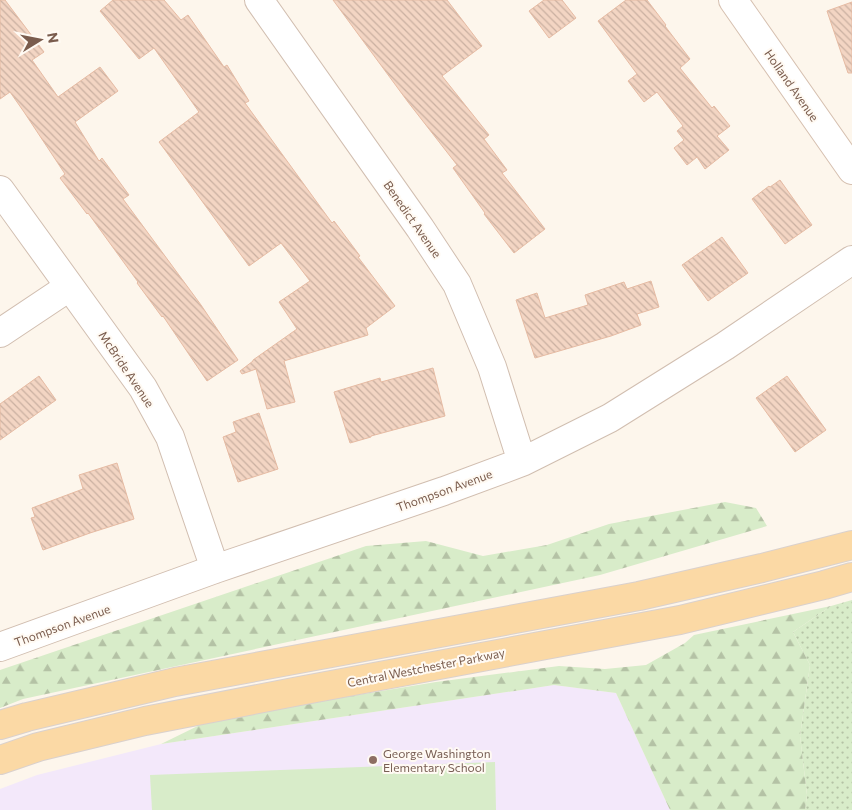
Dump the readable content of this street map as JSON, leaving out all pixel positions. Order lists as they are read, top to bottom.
{
  "streets": {
    "main road": ["Central Westchester Parkway"],
    "street": [
      "Holland Avenue",
      "Benedict Avenue",
      "McBride Avenue",
      "Thompson Avenue"
    ]
  },
  "crossings": [
    ["Benedict Avenue", "Thompson Avenue"],
    ["McBride Avenue", "Thompson Avenue"]
  ],
  "places": ["George Washington Elementary School"],
  "north": "right"
}
